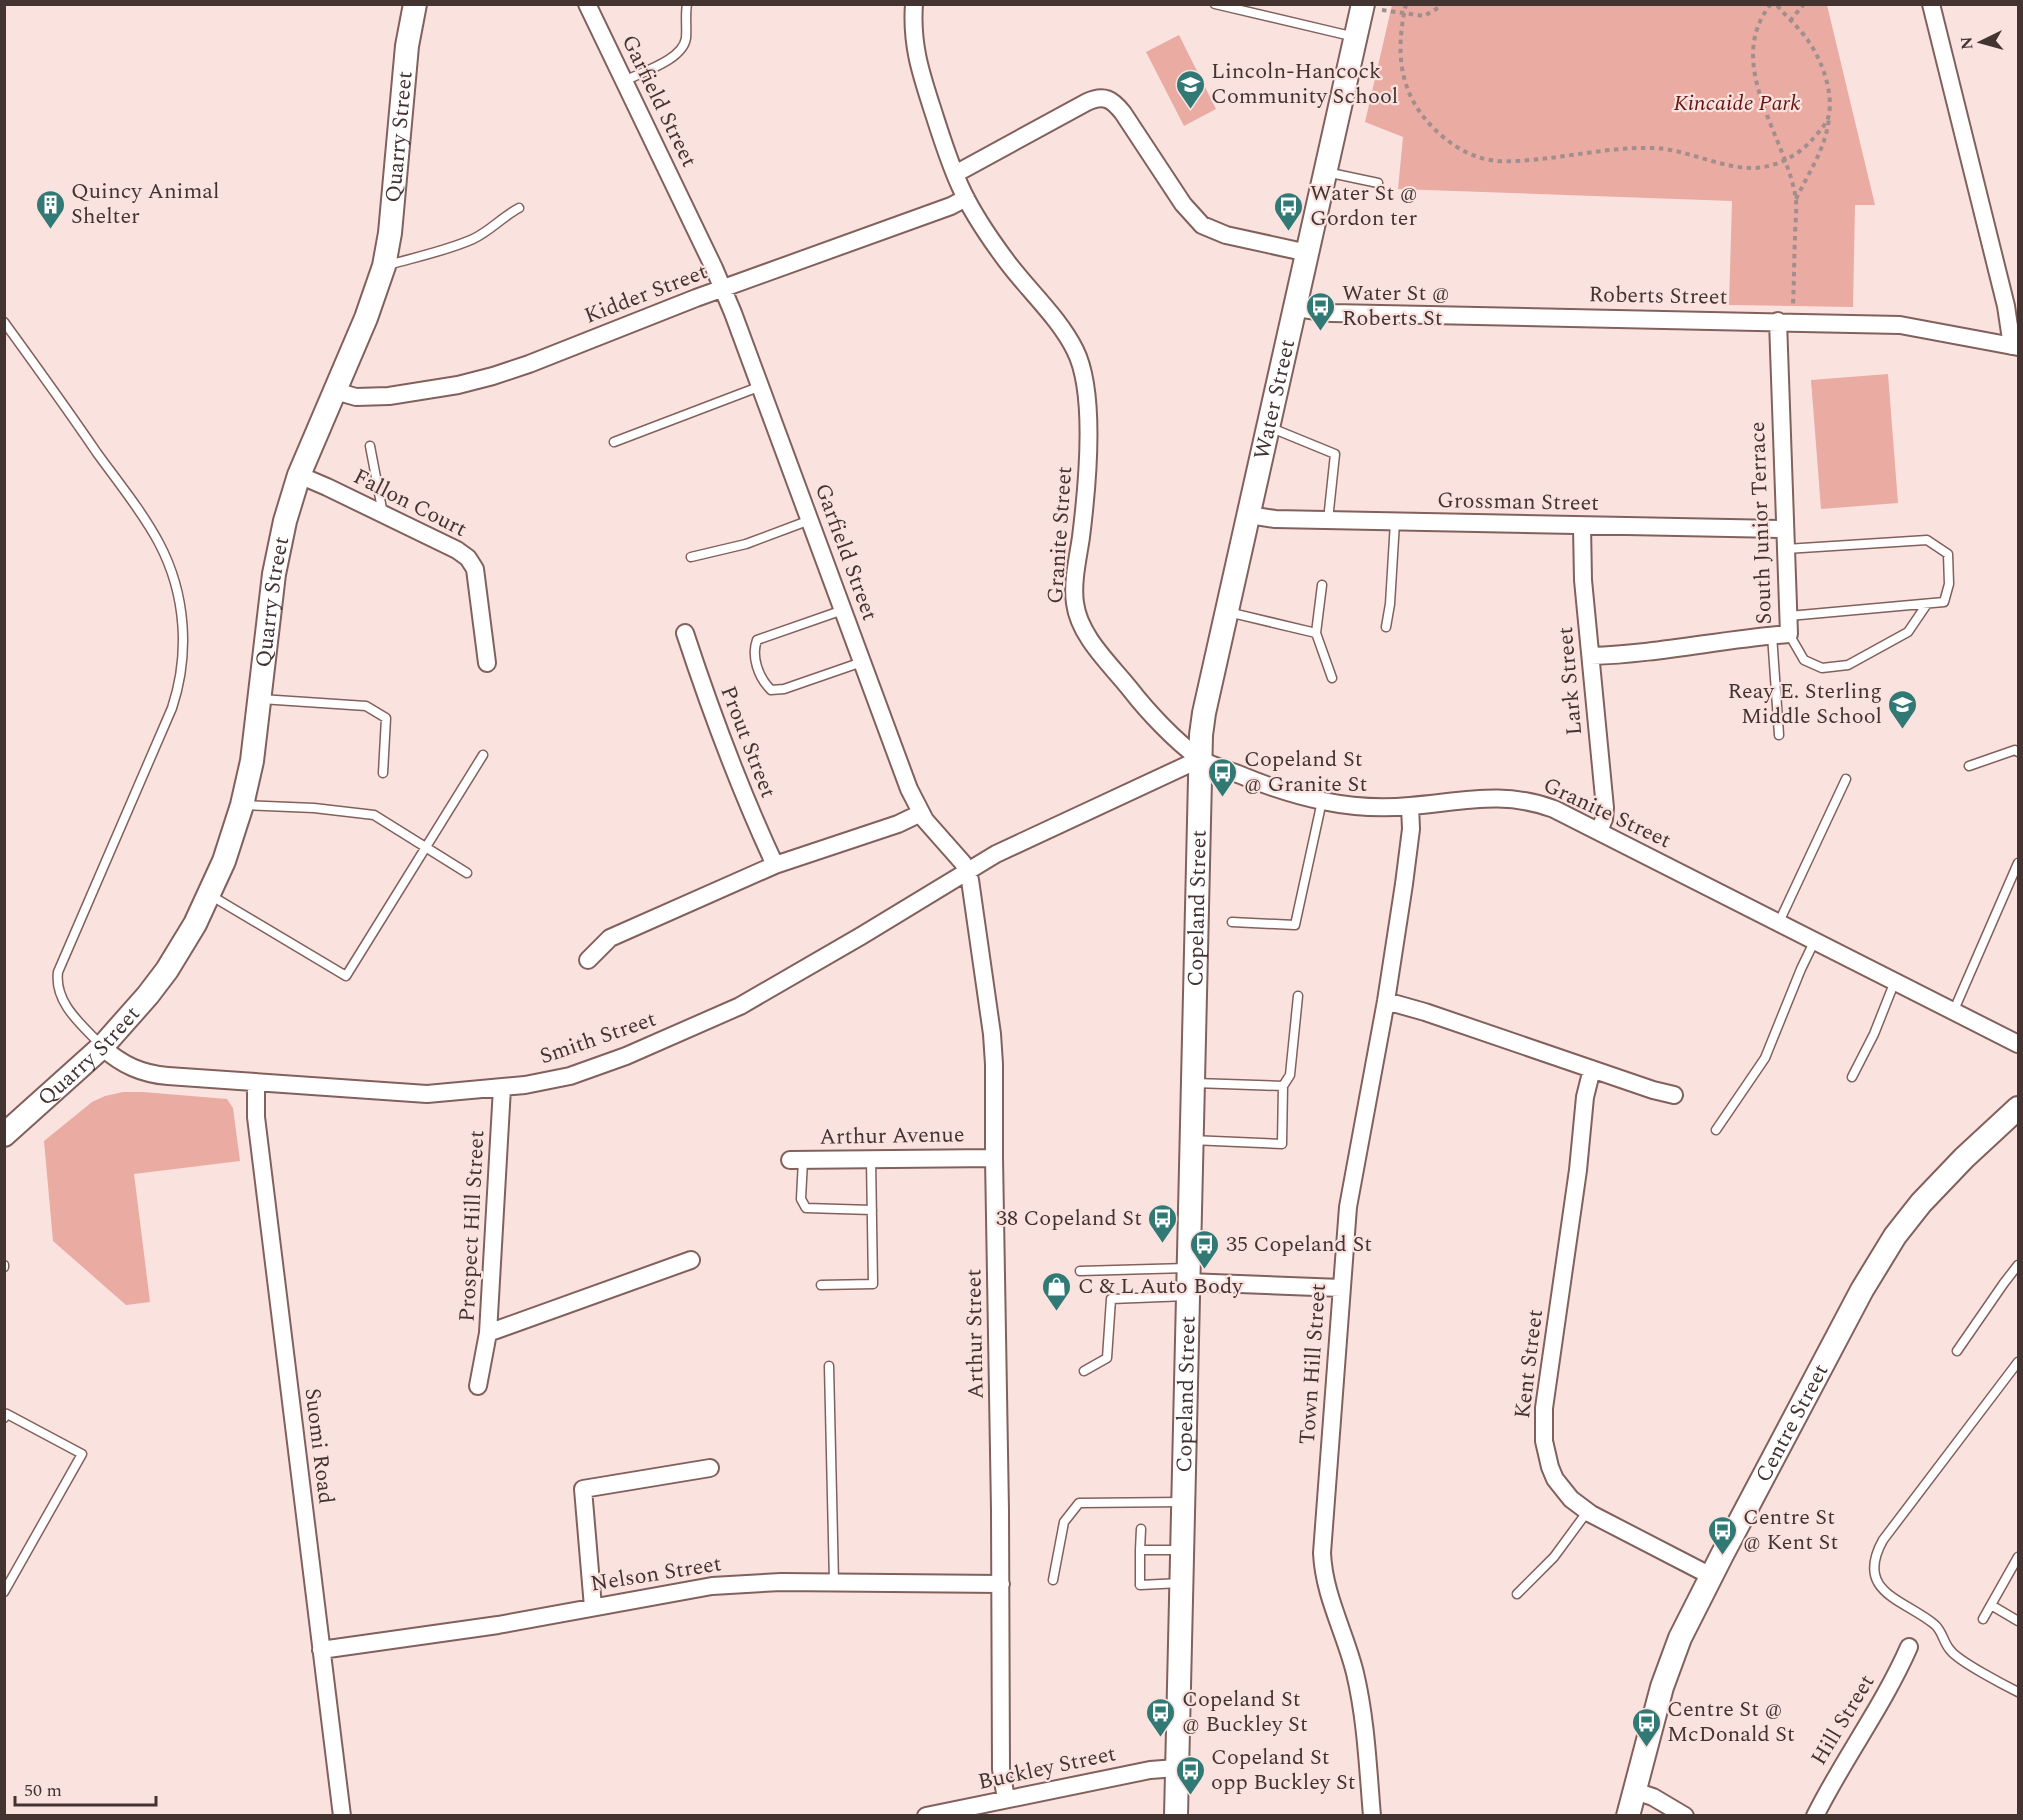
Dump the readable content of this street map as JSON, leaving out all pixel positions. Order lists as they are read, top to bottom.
{
  "streets": {
    "main road": [
      "Quarry Street",
      "Water Street",
      "Copeland Street",
      "Centre Street"
    ],
    "street": [
      "Garfield Street",
      "Kidder Street",
      "Roberts Street",
      "Grossman Street",
      "Fallon Court",
      "South Junior Terrace",
      "Granite Street",
      "Lark Street",
      "Prout Street",
      "Smith Street",
      "Arthur Avenue",
      "Prospect Hill Street",
      "Arthur Street",
      "Town Hill Street",
      "Kent Street",
      "Suomi Road",
      "Nelson Street",
      "Hill Street",
      "Buckley Street"
    ]
  },
  "crossings": [
    ["Garfield Street", "Kidder Street"],
    ["Garfield Street", "Smith Street"],
    ["Garfield Street", "Arthur Street"],
    ["Quarry Street", "Kidder Street"],
    ["Quarry Street", "Fallon Court"],
    ["Quarry Street", "Smith Street"],
    ["Kidder Street", "Granite Street"],
    ["Roberts Street", "Water Street"],
    ["Roberts Street", "South Junior Terrace"],
    ["Water Street", "Grossman Street"],
    ["Water Street", "Granite Street"],
    ["Water Street", "Copeland Street"],
    ["Grossman Street", "South Junior Terrace"],
    ["Grossman Street", "Lark Street"],
    ["South Junior Terrace", "Lark Street"],
    ["Granite Street", "Lark Street"],
    ["Granite Street", "Copeland Street"],
    ["Granite Street", "Town Hill Street"],
    ["Copeland Street", "Buckley Street"],
    ["Smith Street", "Prospect Hill Street"],
    ["Smith Street", "Arthur Street"],
    ["Smith Street", "Suomi Road"],
    ["Arthur Avenue", "Arthur Street"],
    ["Arthur Street", "Nelson Street"],
    ["Arthur Street", "Buckley Street"],
    ["Kent Street", "Centre Street"],
    ["Suomi Road", "Nelson Street"]
  ],
  "parks": ["Kincaide Park"],
  "places": {
    "school or university": ["Lincoln-Hancock Community School", "Reay E. Sterling Middle School"],
    "building": ["Quincy Animal Shelter"],
    "bus stop": [
      "Water St @ Gordon ter",
      "Water St @ Roberts St",
      "Copeland St @ Granite St",
      "38 Copeland St",
      "35 Copeland St",
      "Centre St @ Kent St",
      "Copeland St @ Buckley St",
      "Centre St @ McDonald St",
      "Copeland St opp Buckley St"
    ],
    "shop": ["C & L Auto Body"]
  },
  "scale_bar": "50 m",
  "north": "left"
}
